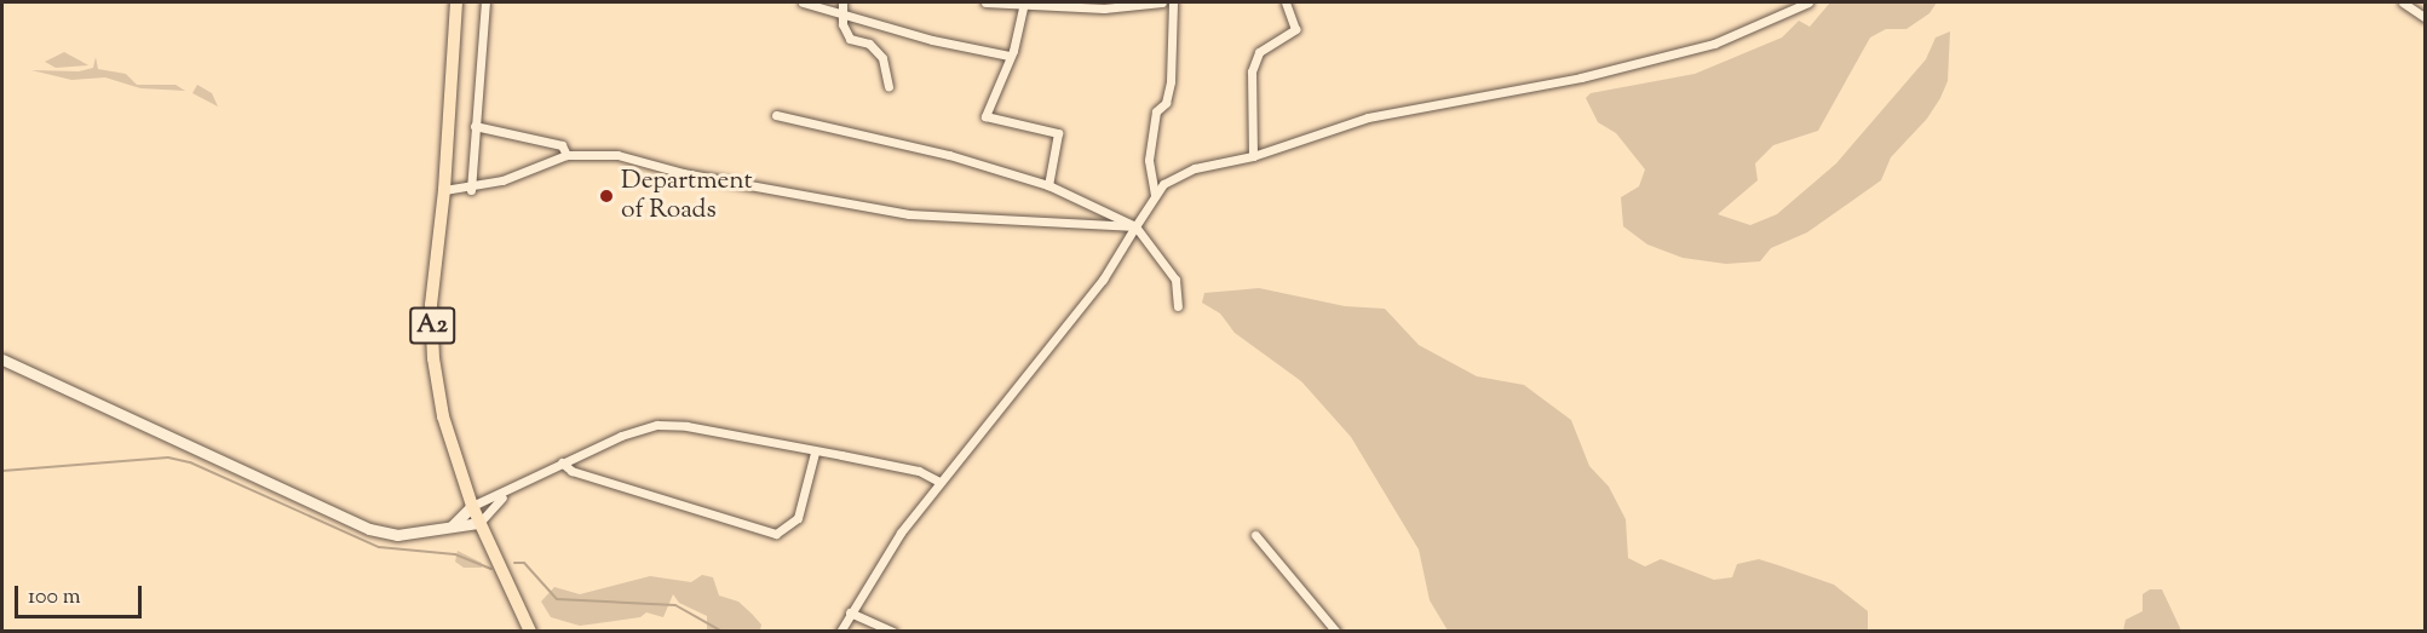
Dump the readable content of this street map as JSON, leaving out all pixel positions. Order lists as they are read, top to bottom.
{
  "streets": {
    "main road": ["A2"]
  },
  "places": ["Department of Roads"],
  "scale_bar": "100 m"
}
